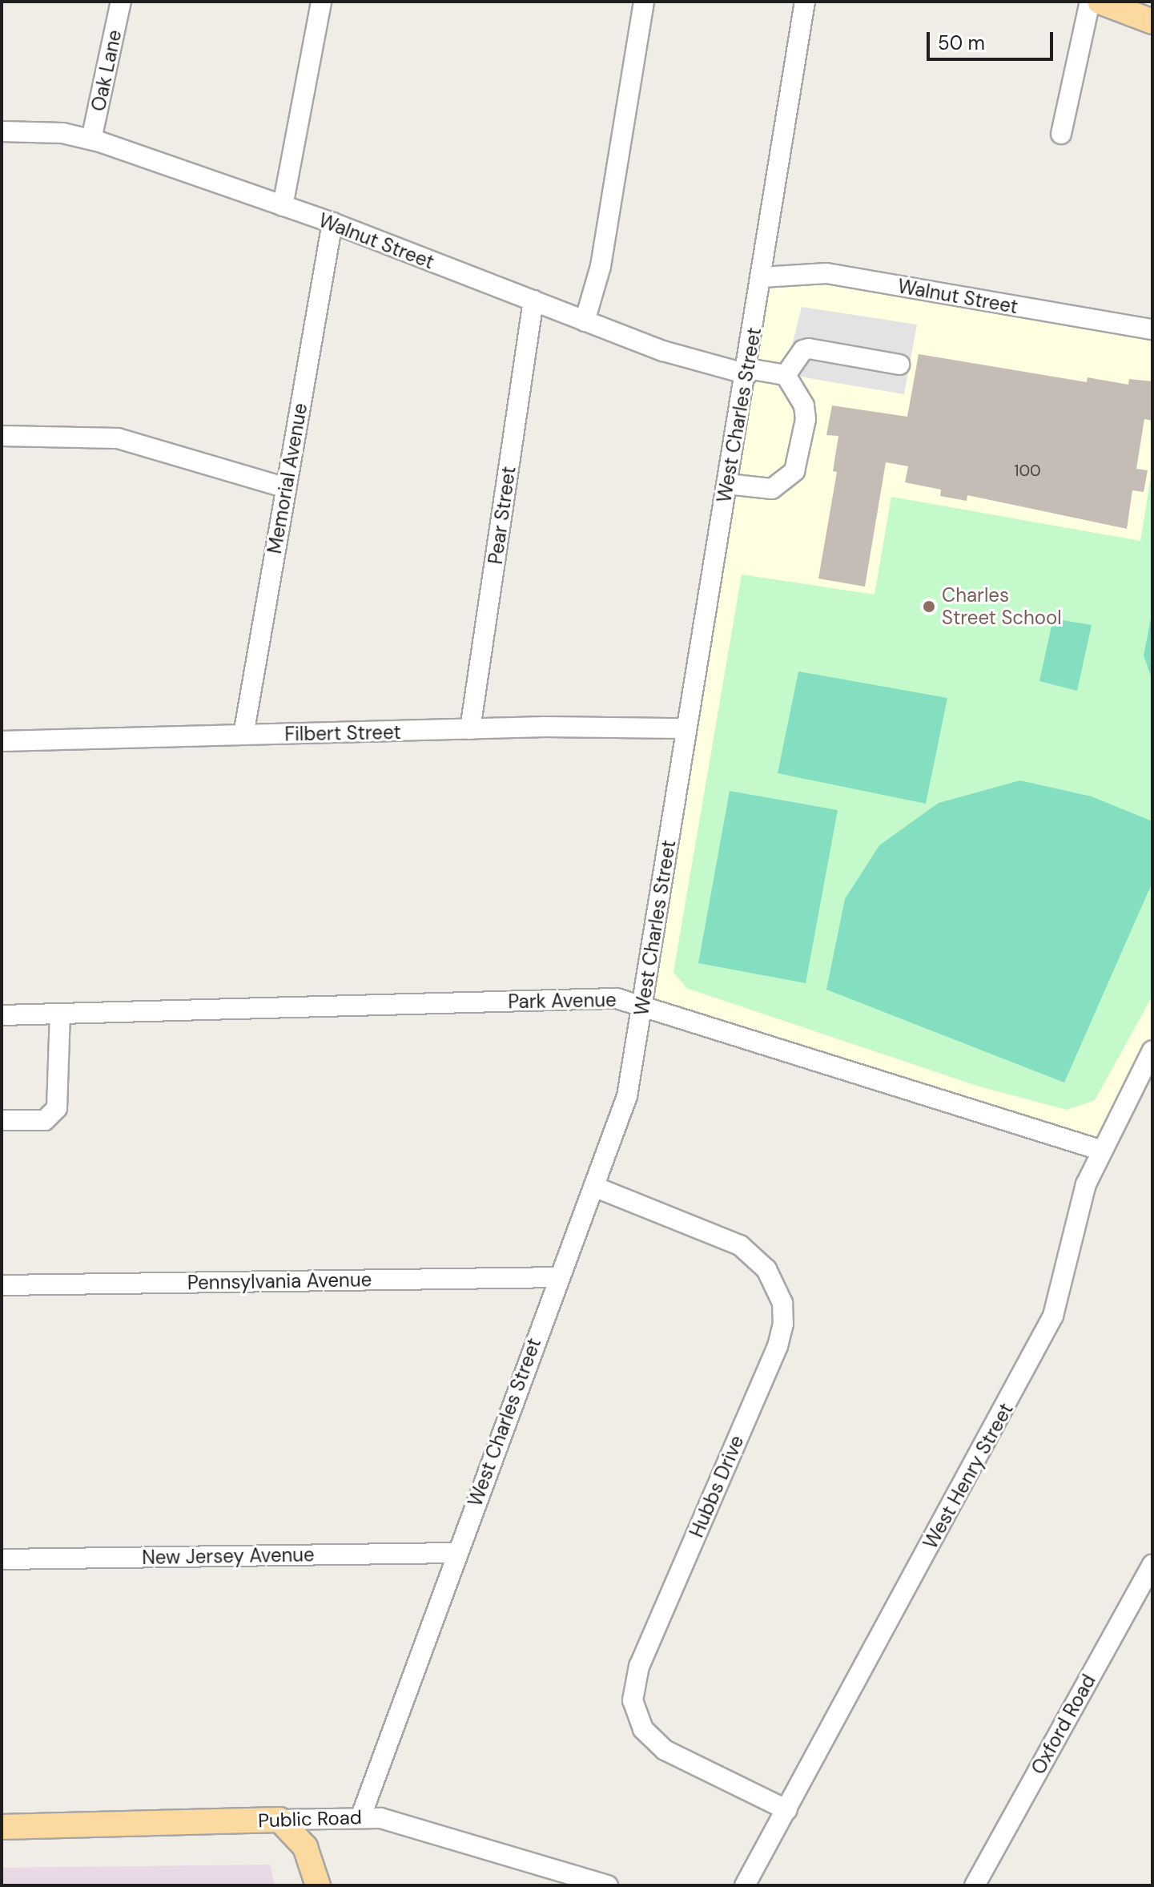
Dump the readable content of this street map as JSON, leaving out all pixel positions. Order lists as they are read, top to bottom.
{
  "streets": {
    "main road": ["Public Road"],
    "street": [
      "Oak Lane",
      "Walnut Street",
      "West Charles Street",
      "Memorial Avenue",
      "Pear Street",
      "Filbert Street",
      "Park Avenue",
      "Pennsylvania Avenue",
      "West Henry Street",
      "Hubbs Drive",
      "New Jersey Avenue",
      "Oxford Road"
    ]
  },
  "crossings": [
    ["Oak Lane", "Walnut Street"],
    ["Walnut Street", "West Charles Street"],
    ["Walnut Street", "Memorial Avenue"],
    ["Walnut Street", "Pear Street"],
    ["West Charles Street", "Filbert Street"],
    ["West Charles Street", "Park Avenue"],
    ["West Charles Street", "Pennsylvania Avenue"],
    ["West Charles Street", "Hubbs Drive"],
    ["West Charles Street", "New Jersey Avenue"],
    ["West Charles Street", "Public Road"],
    ["Memorial Avenue", "Filbert Street"],
    ["Pear Street", "Filbert Street"],
    ["Park Avenue", "West Henry Street"],
    ["West Henry Street", "Hubbs Drive"]
  ],
  "places": ["Charles Street School"],
  "house_numbers": ["100"],
  "scale_bar": "50 m"
}
